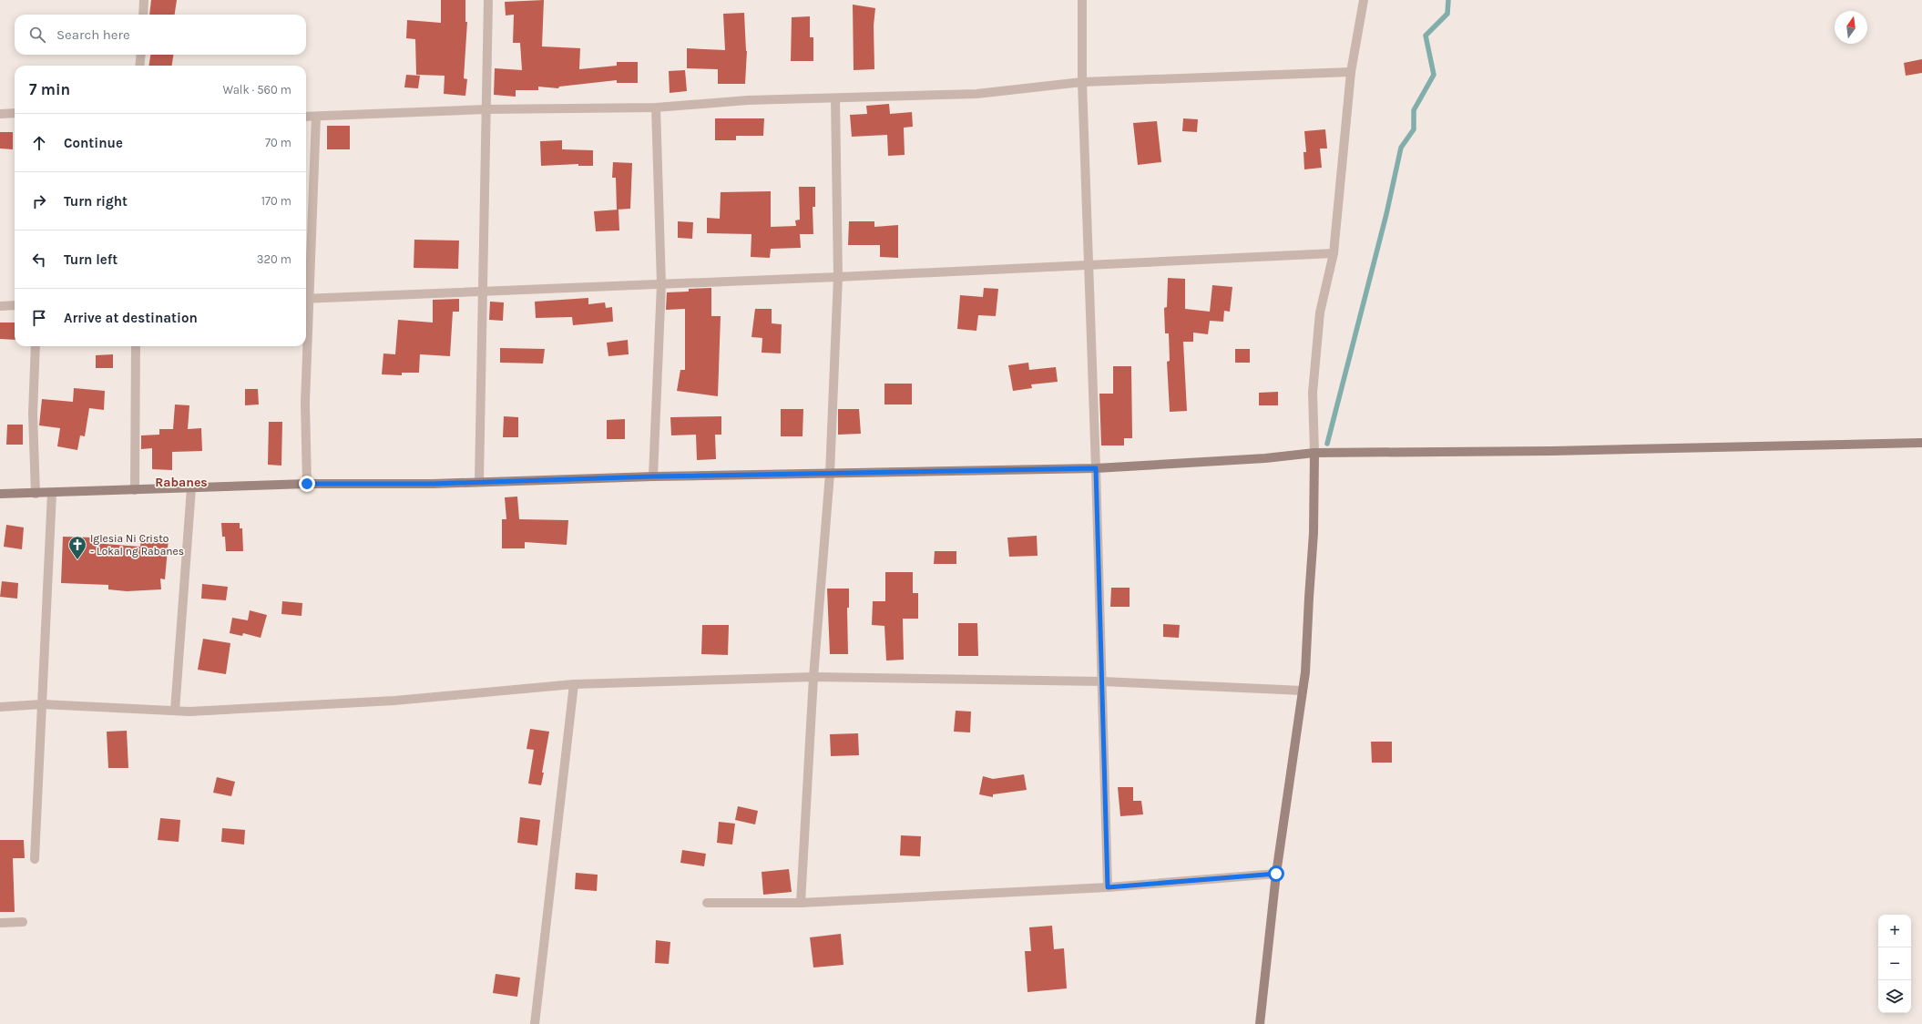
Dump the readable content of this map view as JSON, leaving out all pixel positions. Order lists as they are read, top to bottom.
{
  "districts": ["Rabanes"],
  "places": {
    "church": ["Iglesia Ni Cristo - Lokal ng Rabanes"]
  },
  "north": "top",
  "page": {
    "search": "Search here",
    "heading": ["7 min", "Walk · 560 m"],
    "list": [
      ["Continue", "70 m"],
      ["Turn right", "170 m"],
      ["Turn left", "320 m"],
      "Arrive at destination"
    ],
    "map_buttons": ["+", "−"]
  }
}
